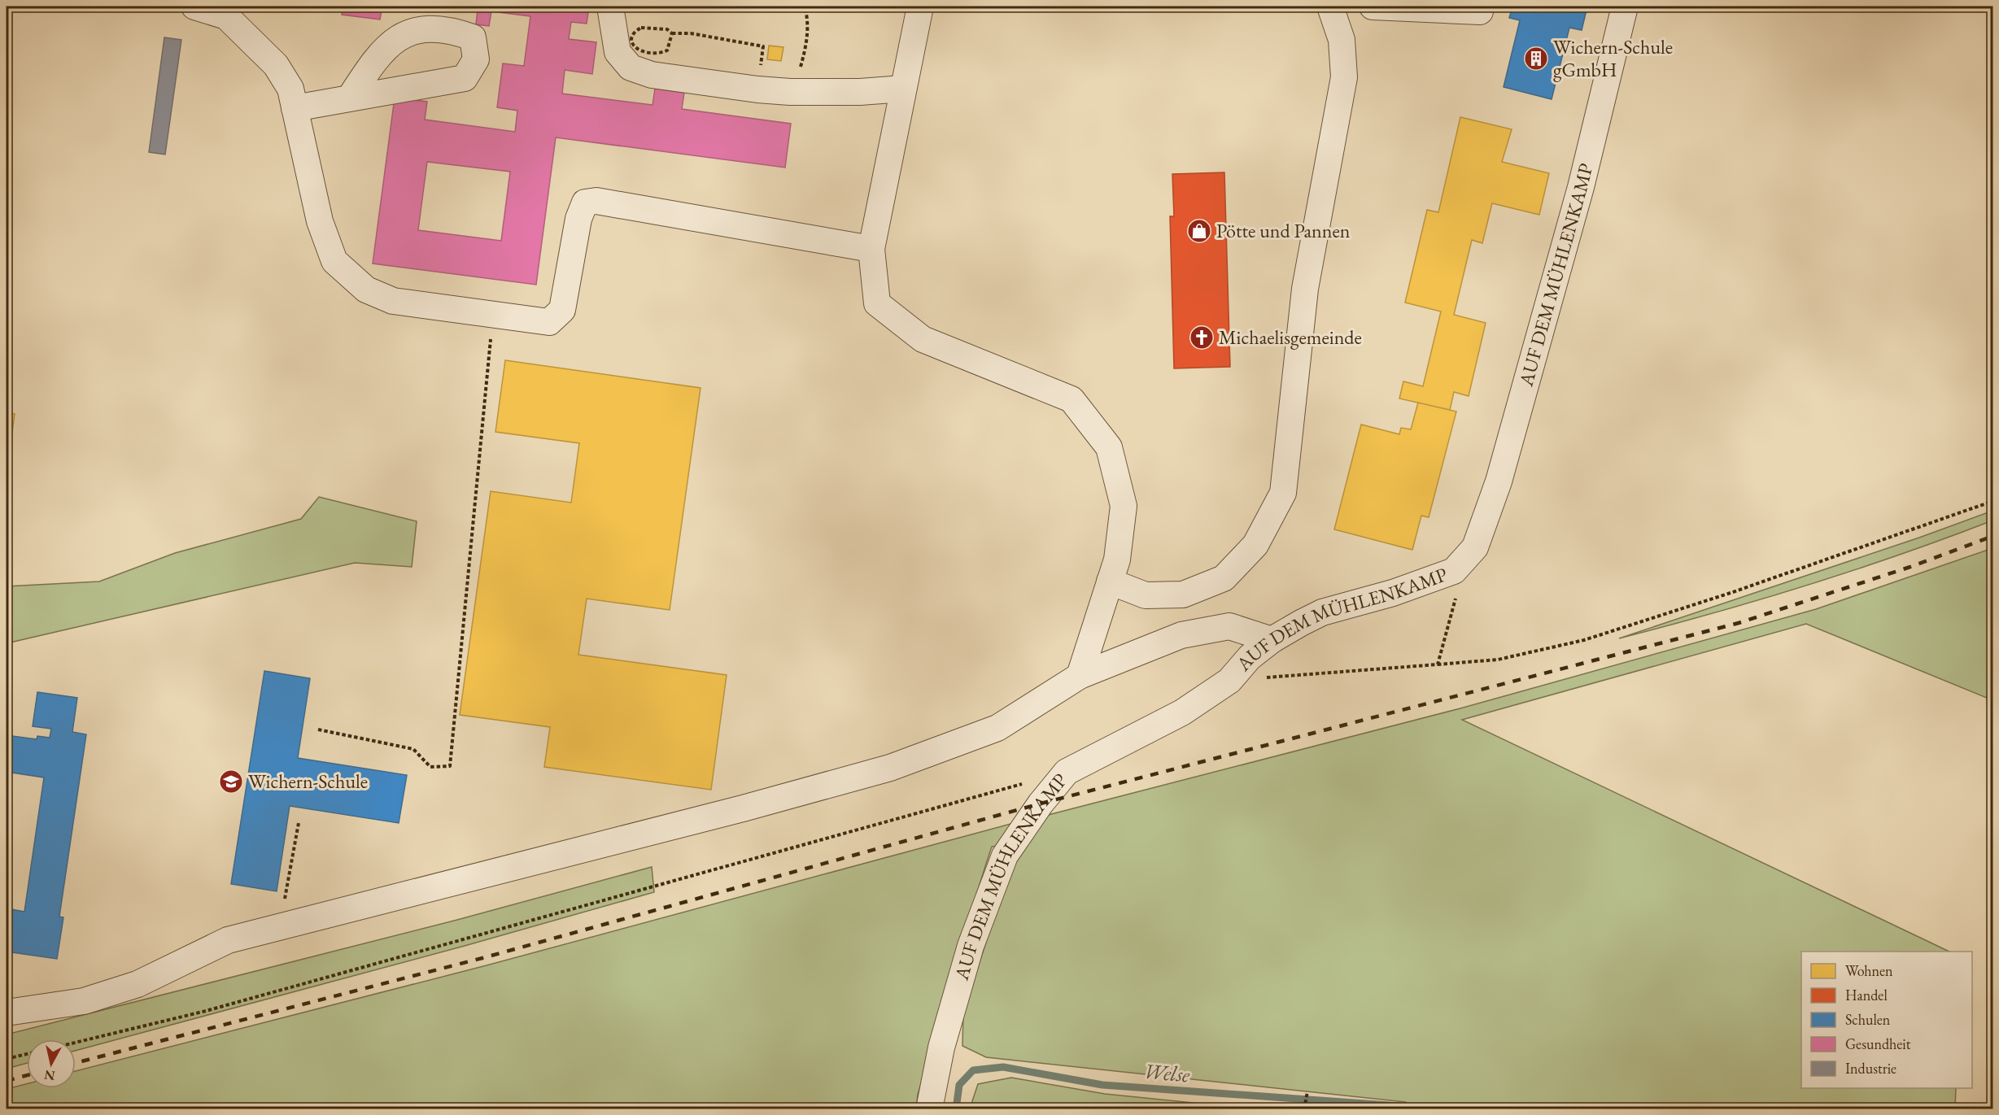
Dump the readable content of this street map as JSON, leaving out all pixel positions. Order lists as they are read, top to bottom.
{
  "streets": {
    "street": ["AUF DEM MÜHLENKAMP"]
  },
  "water": ["Welse"],
  "places": {
    "building": ["Wichern-Schule gGmbH"],
    "shop": ["Pötte und Pannen"],
    "church": ["Michaelisgemeinde"],
    "school or university": ["Wichern-Schule"]
  },
  "legend": [
    "Wohnen",
    "Handel",
    "Schulen",
    "Gesundheit",
    "Industrie"
  ],
  "north": "bottom"
}
